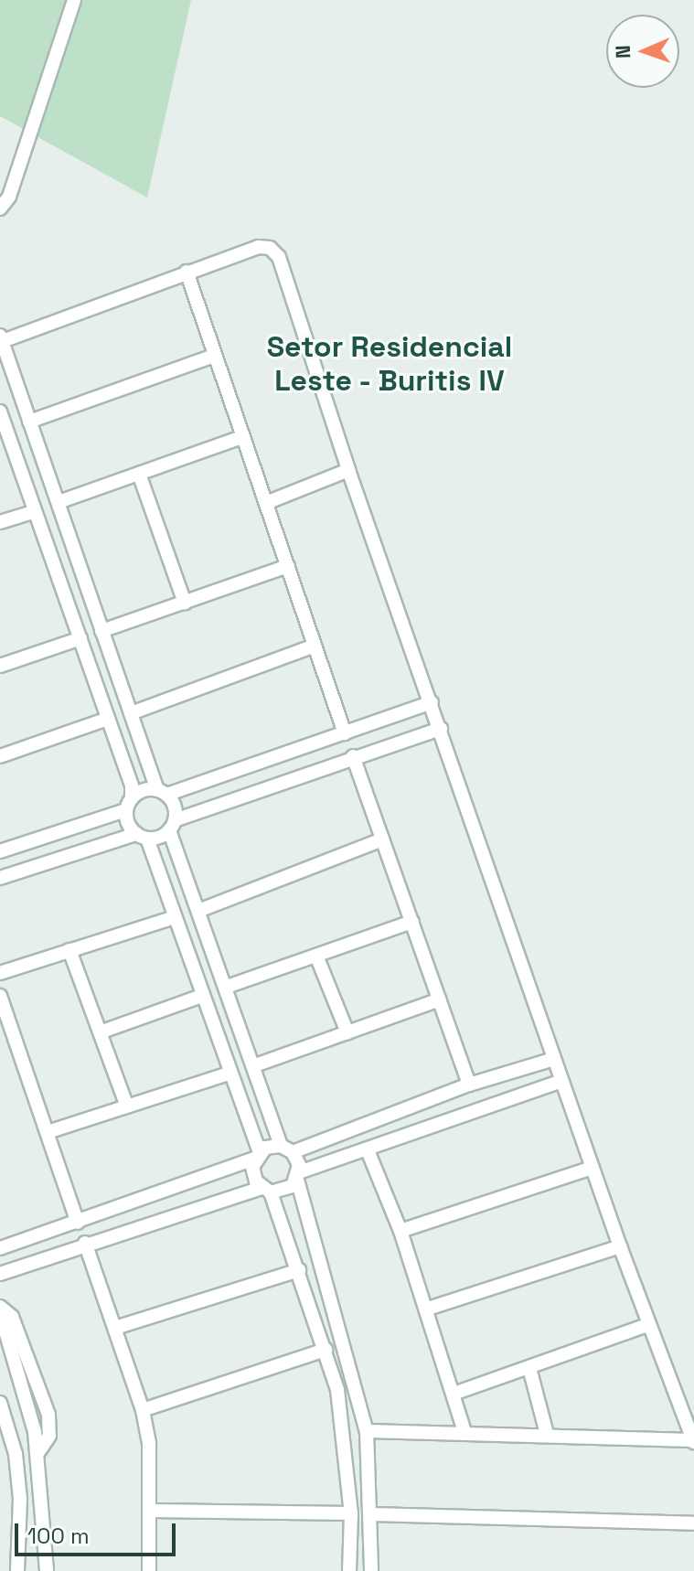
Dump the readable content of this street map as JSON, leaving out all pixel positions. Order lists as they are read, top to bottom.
{
  "districts": ["Setor Residencial Leste - Buritis IV"],
  "scale_bar": "100 m",
  "north": "left"
}
